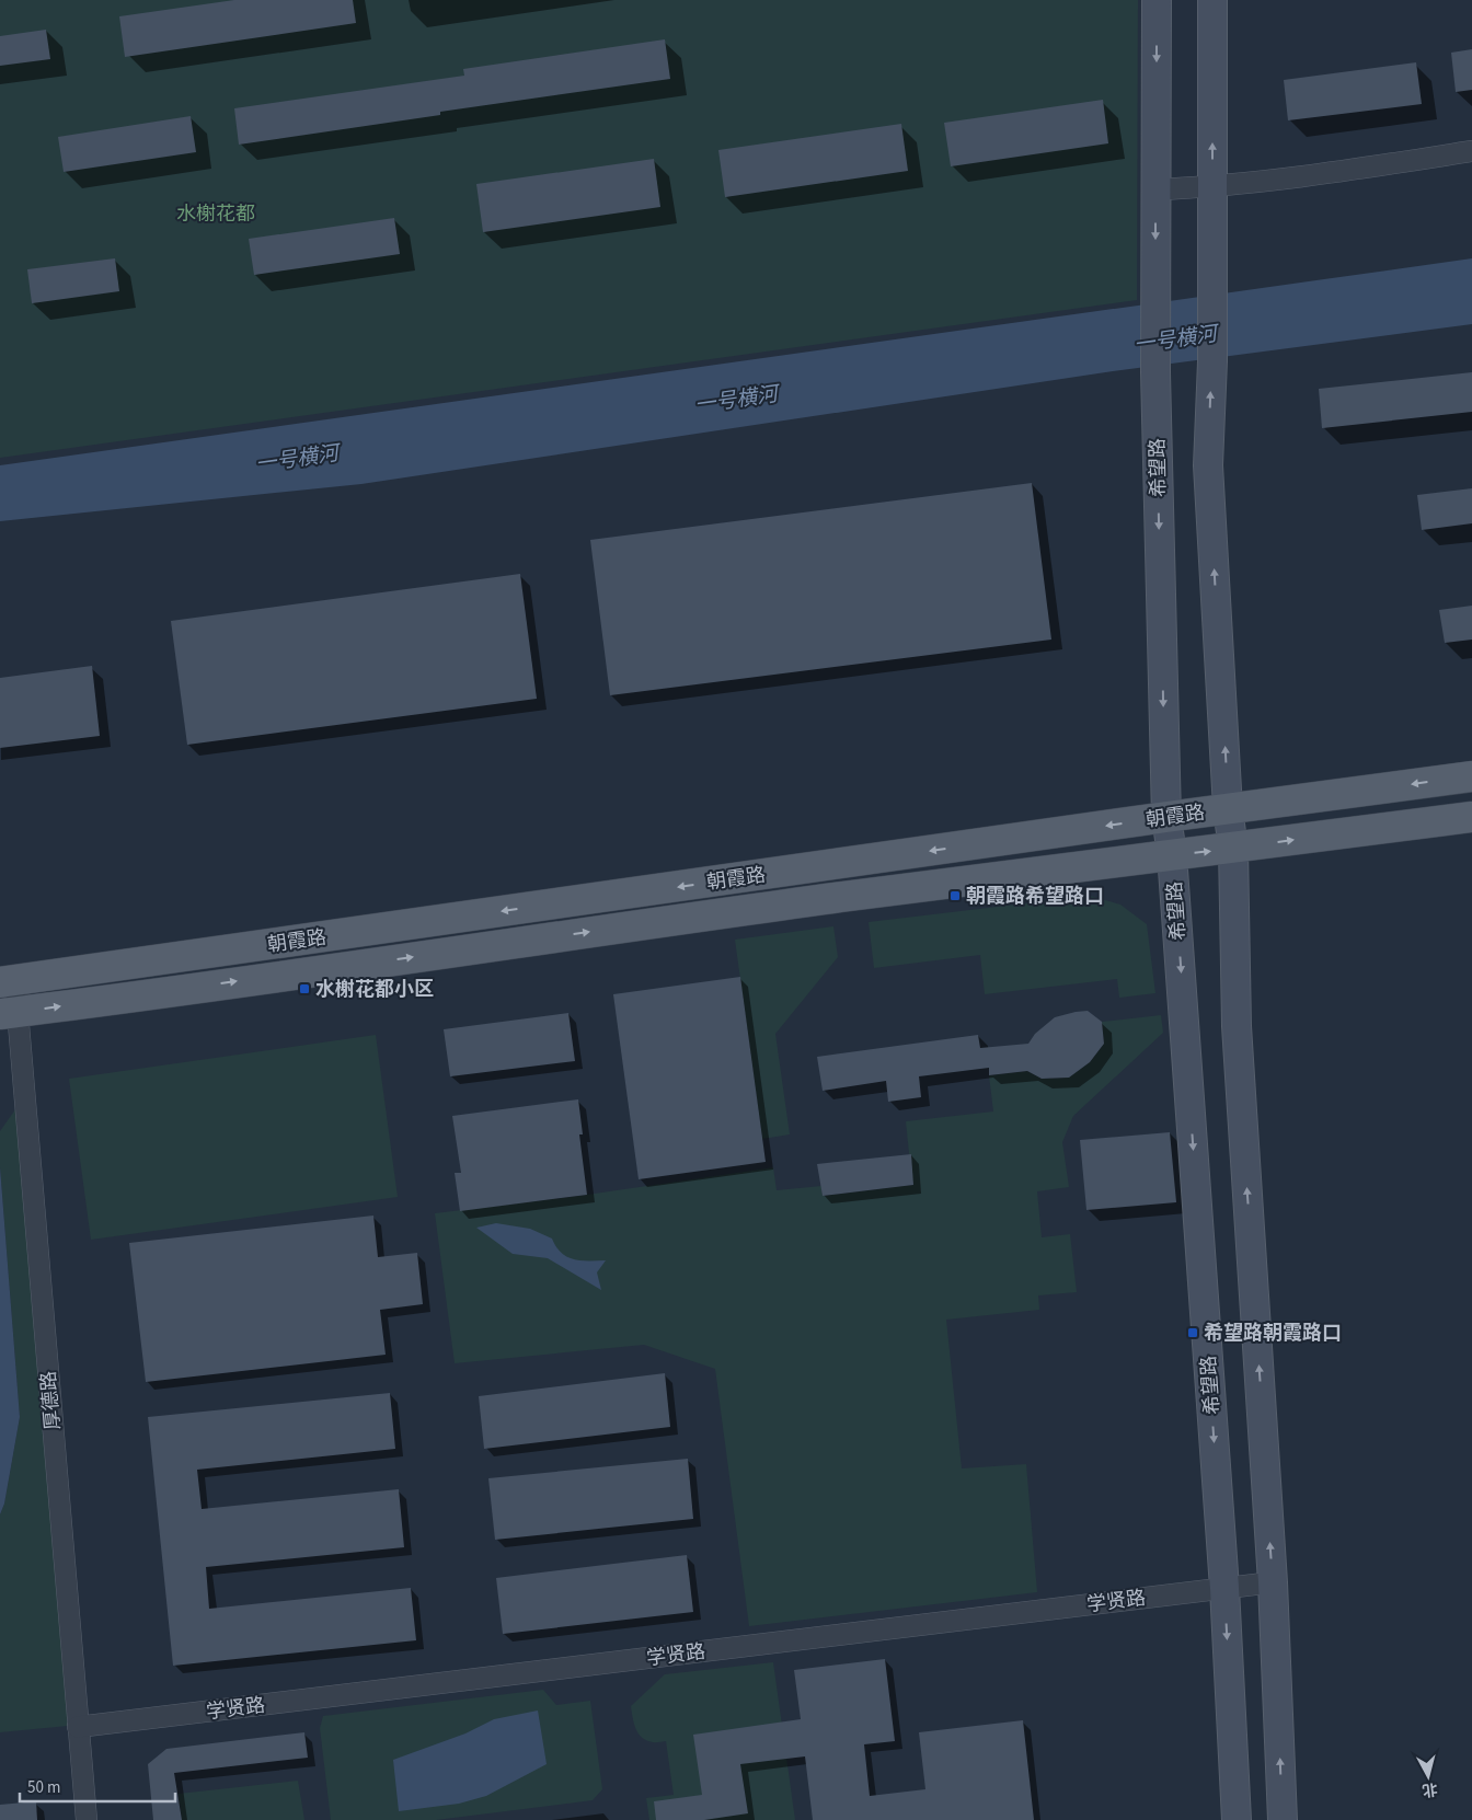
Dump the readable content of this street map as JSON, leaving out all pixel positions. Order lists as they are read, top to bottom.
{
  "streets": {
    "main road": ["希望路", "朝霞路"],
    "street": ["厚德路", "学贤路"]
  },
  "crossings": [
    ["希望路", "朝霞路"],
    ["希望路", "学贤路"],
    ["朝霞路", "厚德路"],
    ["厚德路", "学贤路"]
  ],
  "water": ["一号横河"],
  "parks": ["水榭花都"],
  "places": {
    "transit": ["朝霞路希望路口", "水榭花都小区", "希望路朝霞路口"]
  },
  "scale_bar": "50 m",
  "north": "bottom"
}
